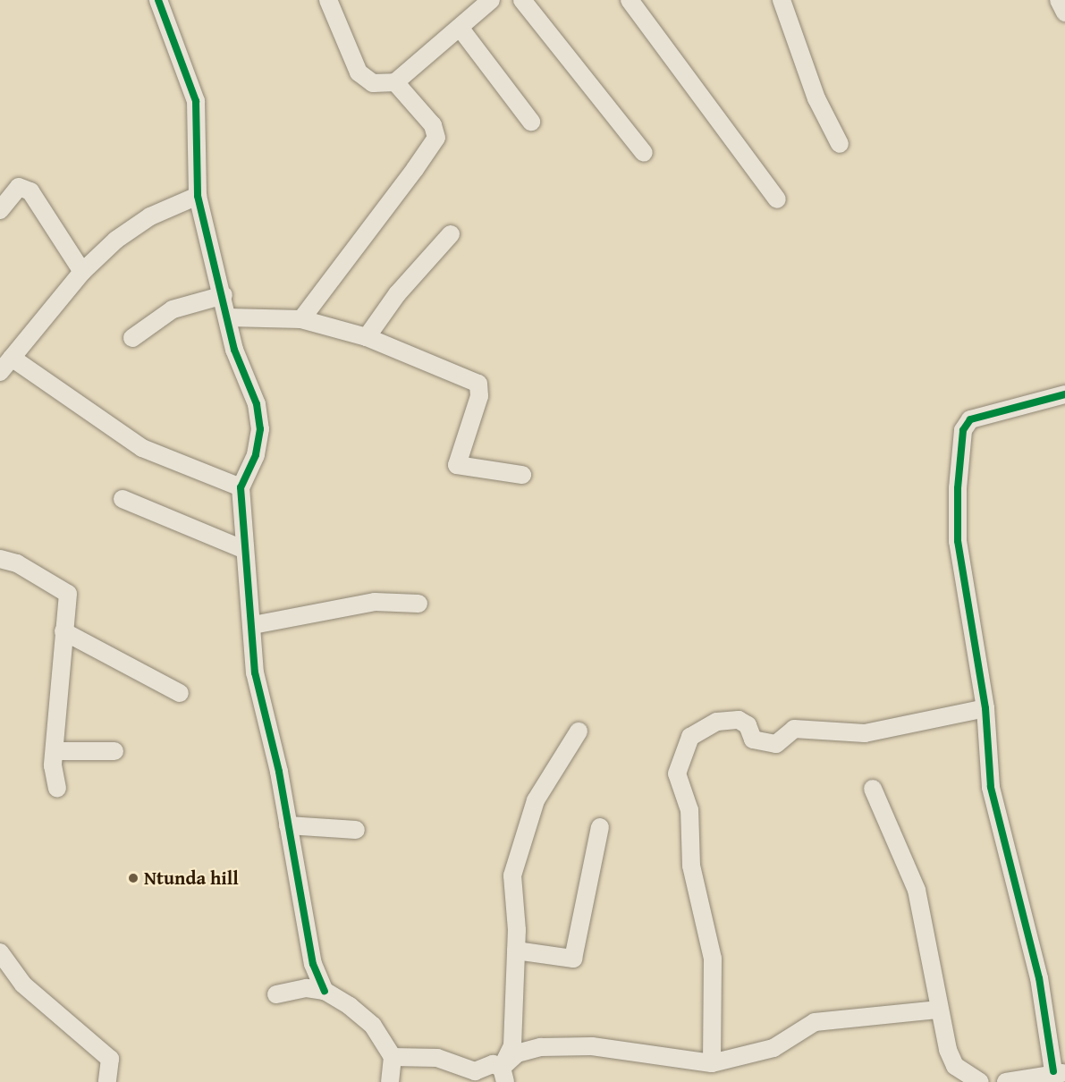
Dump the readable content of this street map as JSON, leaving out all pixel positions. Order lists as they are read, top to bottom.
{
  "places": ["Ntunda hill"]
}
